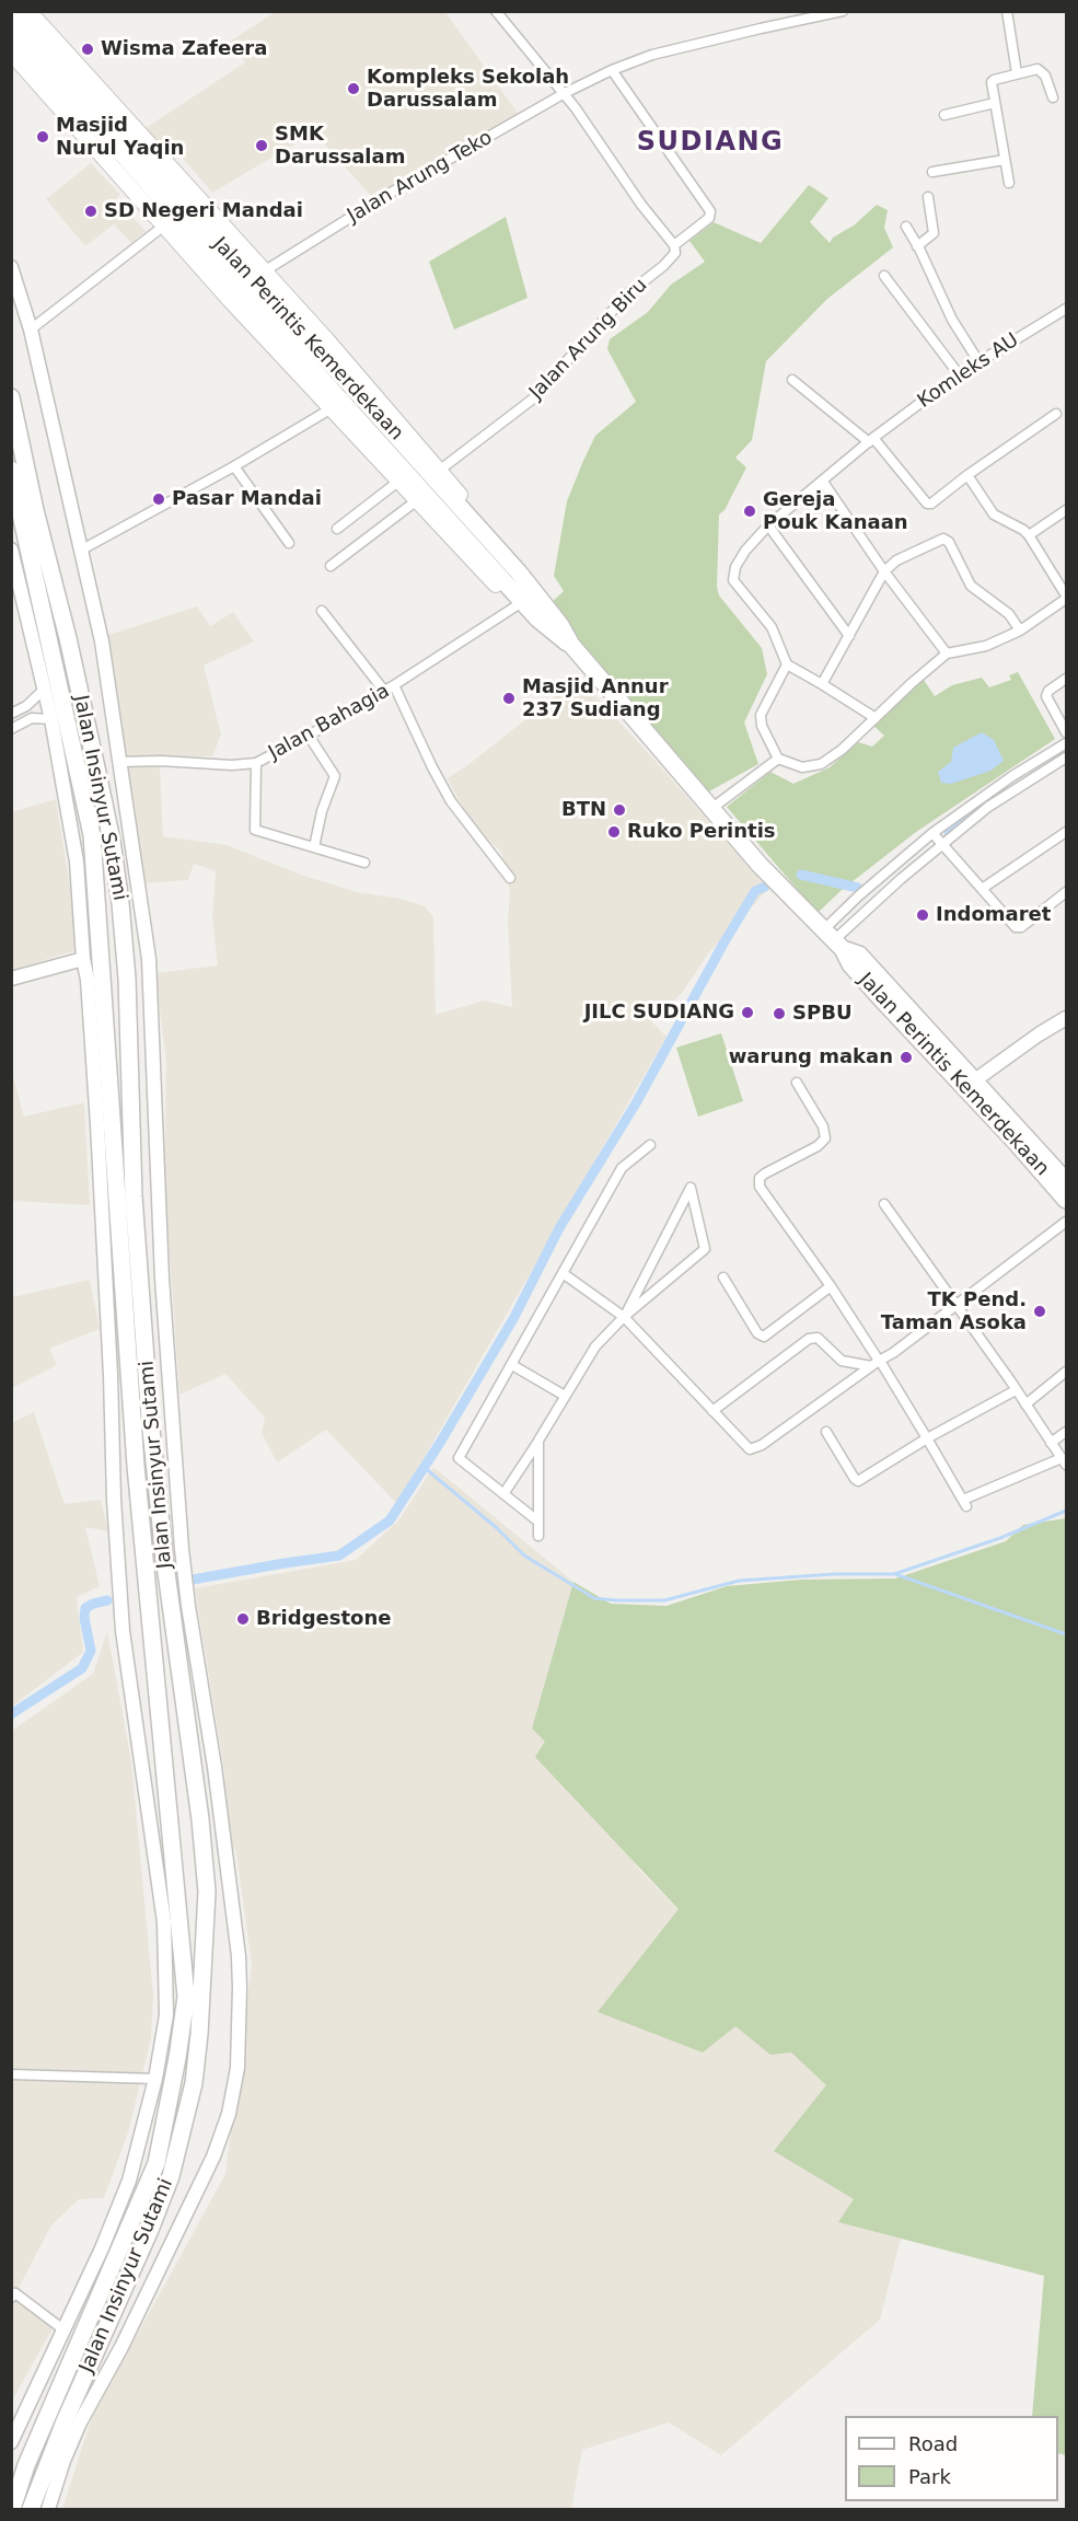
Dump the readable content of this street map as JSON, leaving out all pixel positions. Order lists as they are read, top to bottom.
{
  "streets": {
    "highway": ["Jalan Perintis Kemerdekaan", "Jalan Insinyur Sutami"],
    "street": [
      "Jalan Arung Teko",
      "Jalan Arung Biru",
      "Komleks AU",
      "Jalan Bahagia"
    ]
  },
  "crossings": [
    ["Jalan Arung Teko", "Jalan Perintis Kemerdekaan"],
    ["Jalan Arung Teko", "Jalan Arung Biru"],
    ["Jalan Perintis Kemerdekaan", "Jalan Arung Biru"],
    ["Jalan Perintis Kemerdekaan", "Jalan Bahagia"]
  ],
  "districts": ["SUDIANG"],
  "places": [
    "Wisma Zafeera",
    "Kompleks Sekolah Darussalam",
    "Masjid Nurul Yaqin",
    "SMK Darussalam",
    "SD Negeri Mandai",
    "Pasar Mandai",
    "Gereja Pouk Kanaan",
    "Masjid Annur 237 Sudiang",
    "BTN",
    "Ruko Perintis",
    "Indomaret",
    "JILC SUDIANG",
    "SPBU",
    "warung makan",
    "TK Pend. Taman Asoka",
    "Bridgestone"
  ],
  "legend": ["Road", "Park"]
}
